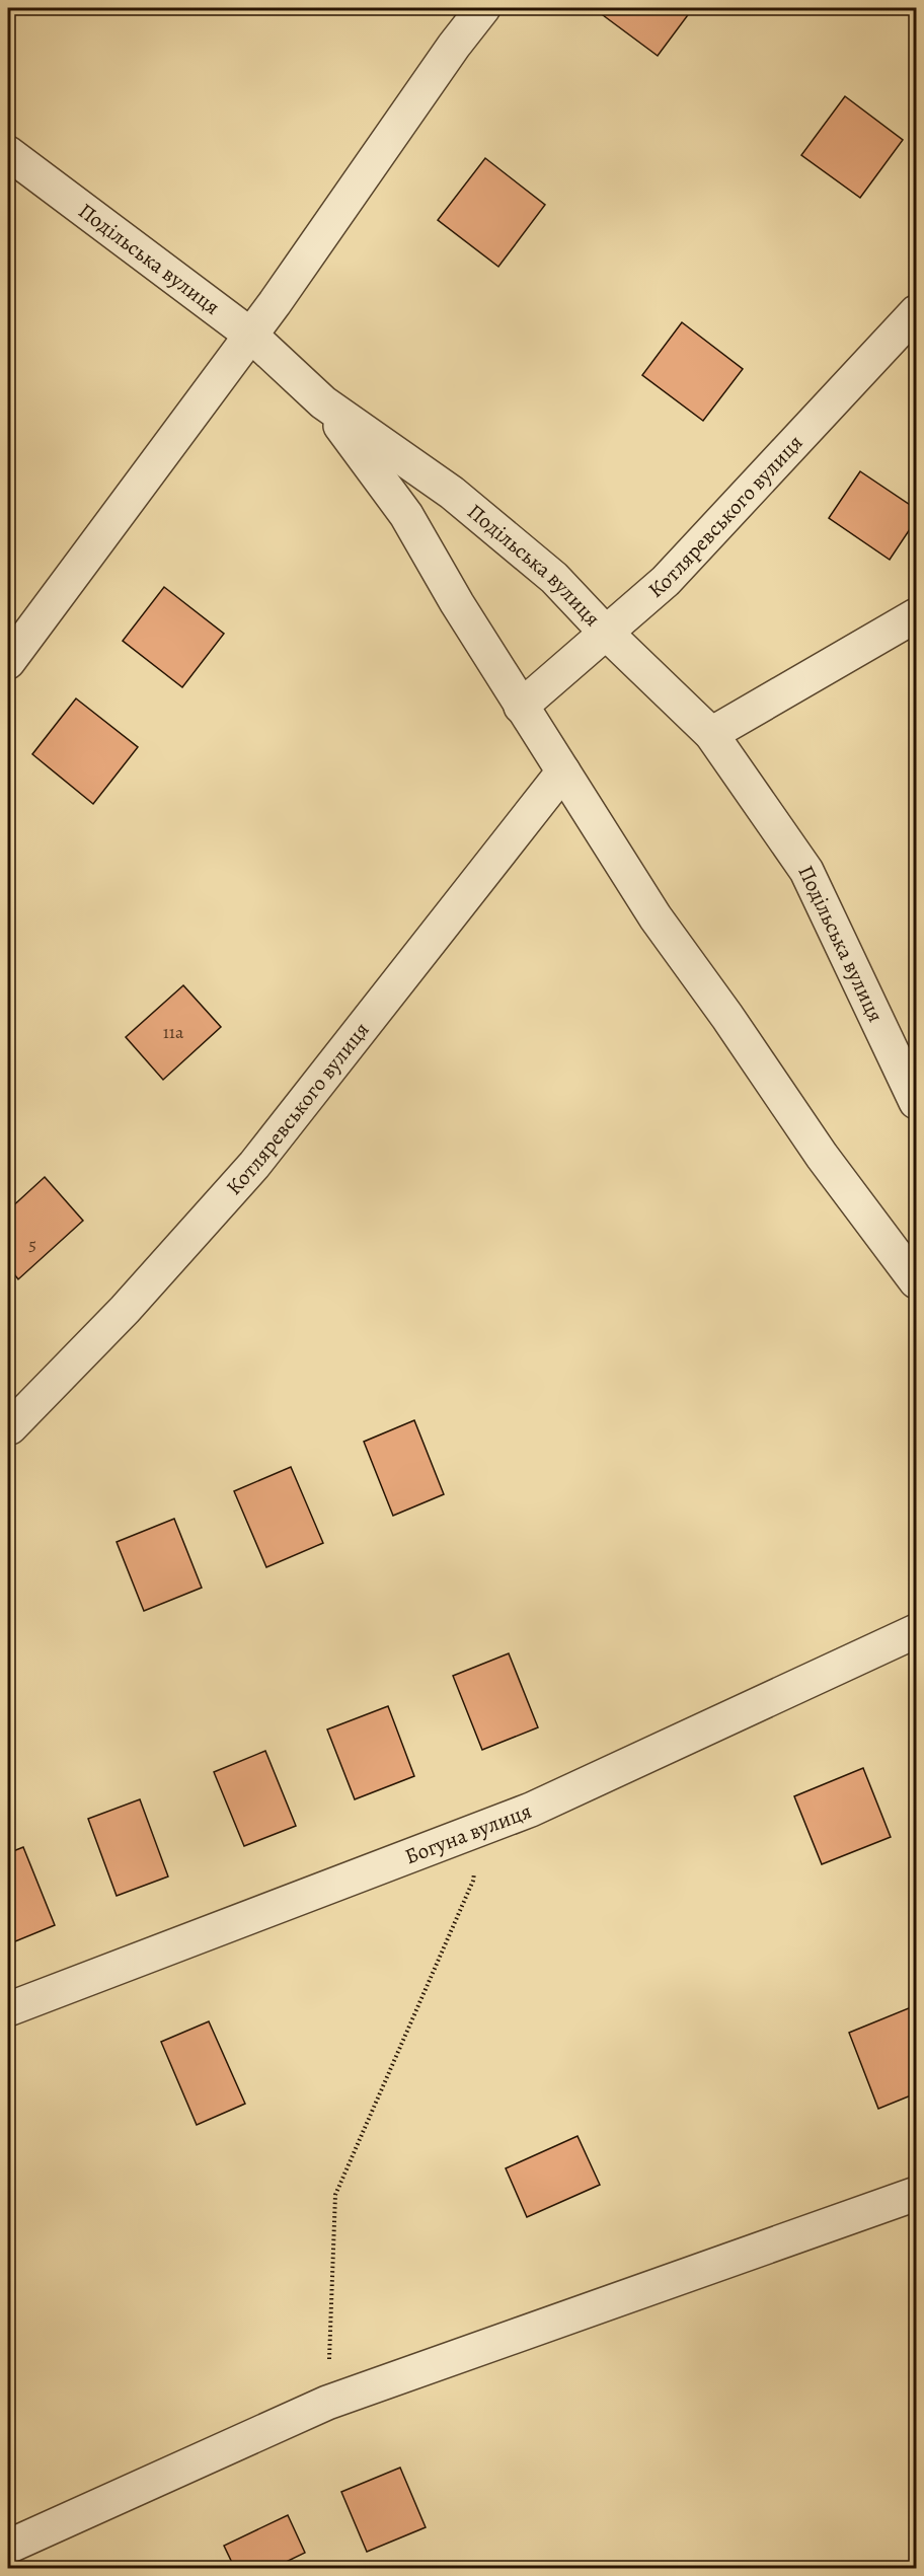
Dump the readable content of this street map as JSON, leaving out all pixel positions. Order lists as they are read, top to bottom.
{
  "streets": {
    "street": ["Подільська вулиця", "Котляревського вулиця", "Богуна вулиця"]
  },
  "crossings": [
    ["Подільська вулиця", "Котляревського вулиця"]
  ],
  "house_numbers": ["11а", "5"]
}
